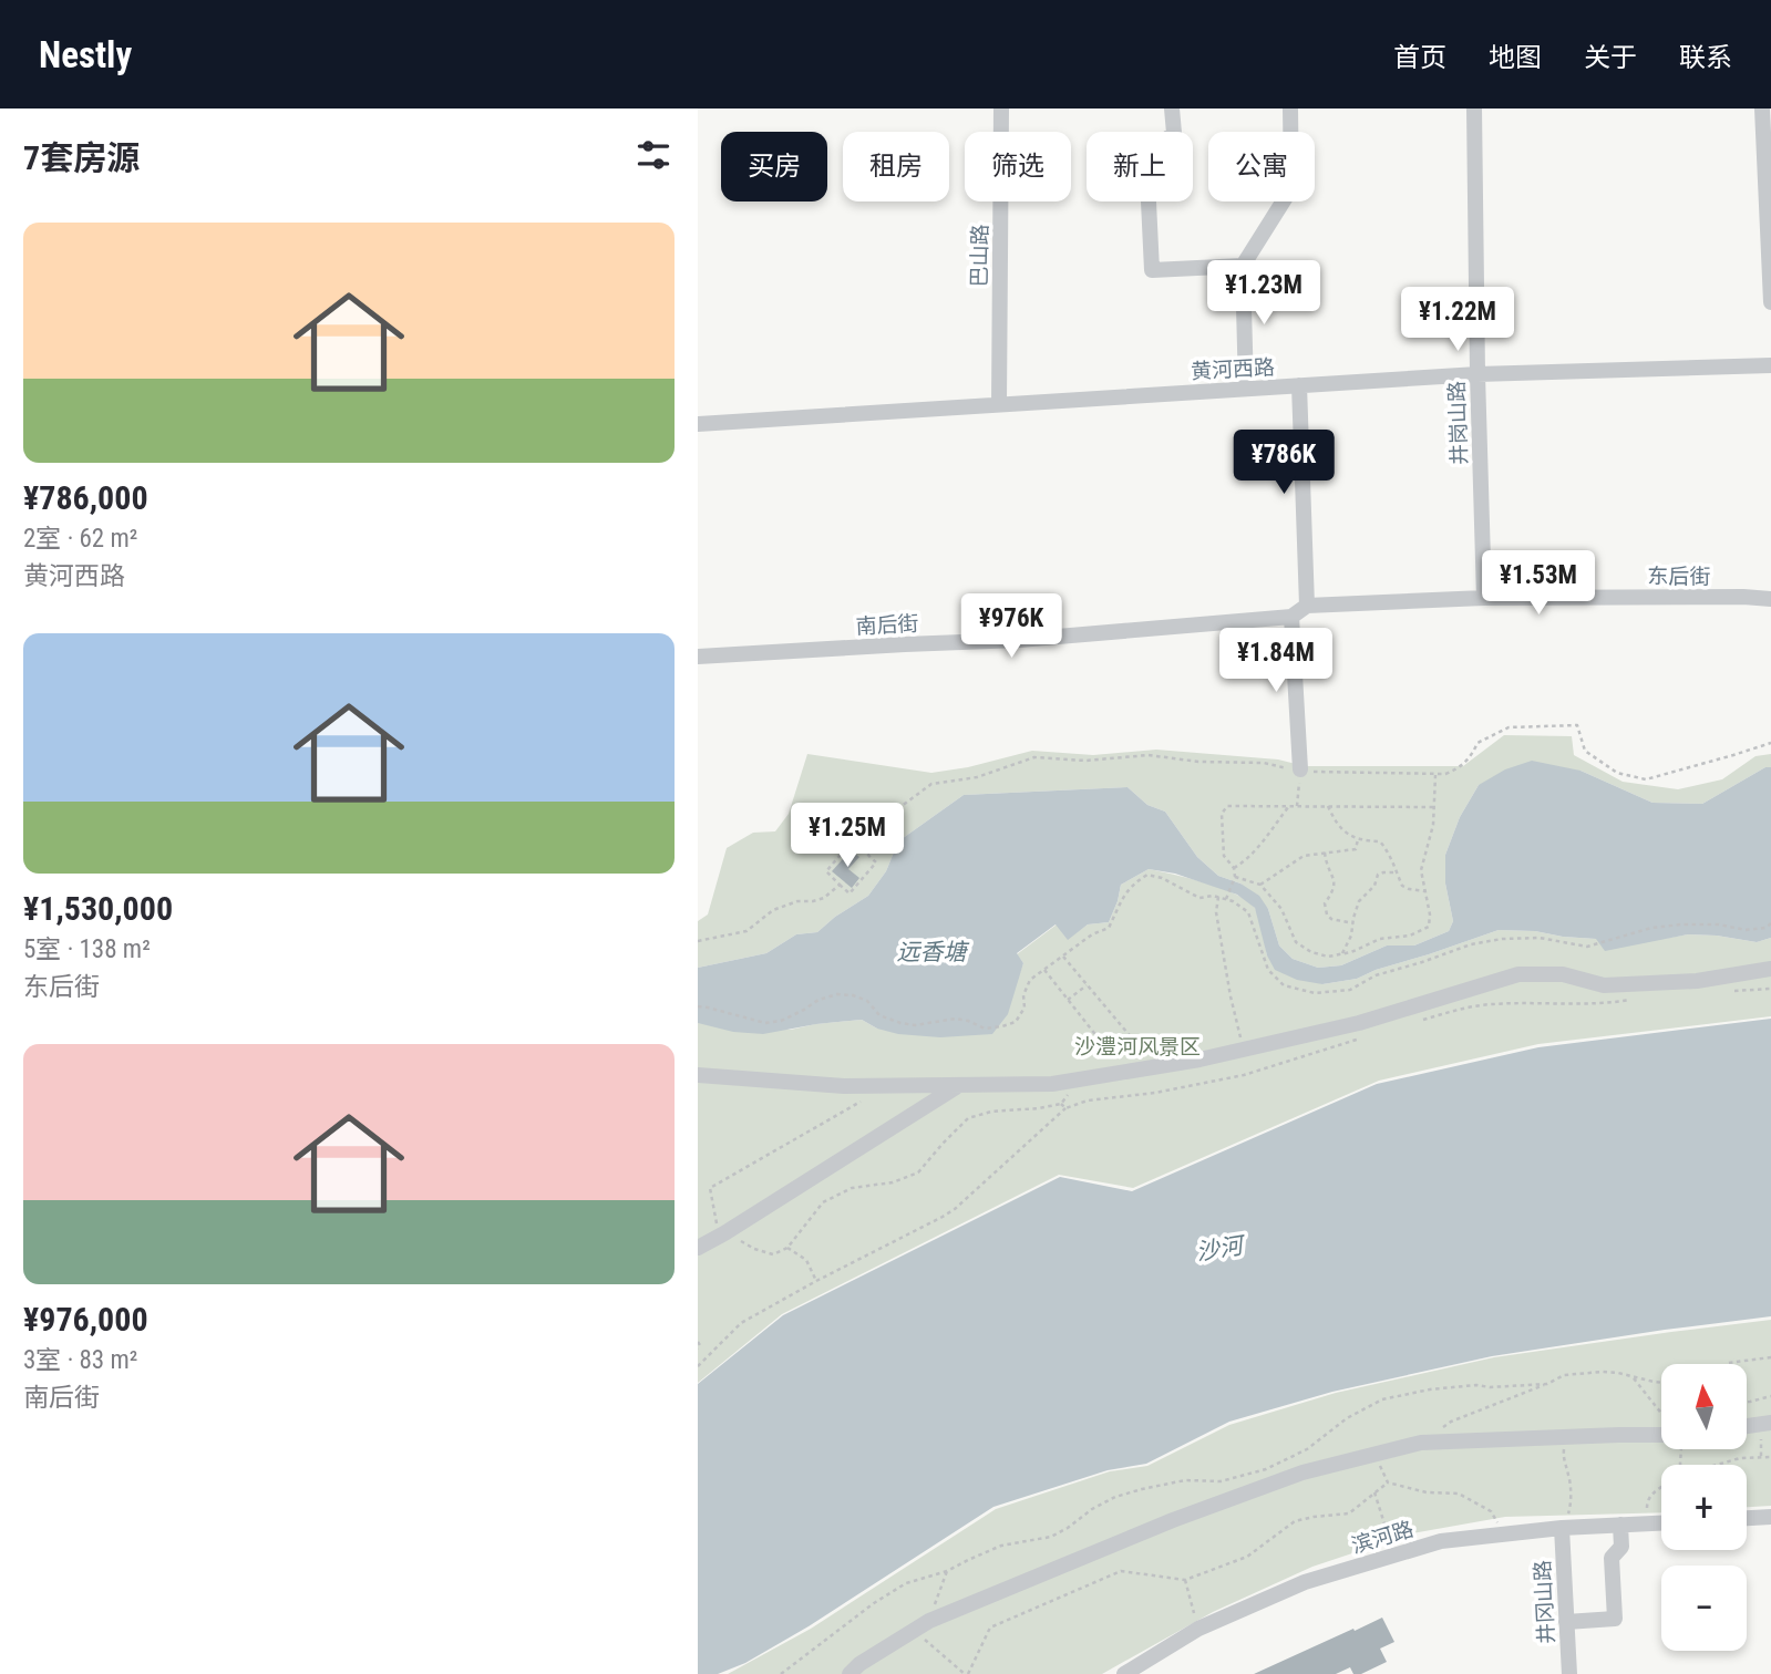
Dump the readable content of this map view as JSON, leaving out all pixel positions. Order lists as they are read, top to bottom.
{
  "streets": {
    "street": [
      "巴山路",
      "黄河西路",
      "井岗山路",
      "东后街",
      "南后街",
      "滨河路",
      "井冈山路"
    ]
  },
  "crossings": [
    ["巴山路", "黄河西路"],
    ["黄河西路", "井岗山路"],
    ["井岗山路", "东后街"],
    ["滨河路", "井冈山路"]
  ],
  "water": ["远香塘", "沙河"],
  "parks": ["沙澧河风景区"],
  "north": "top",
  "page": {
    "header": "Nestly",
    "nav": [
      "首页",
      "地图",
      "关于",
      "联系"
    ],
    "heading": "7套房源",
    "chip": [
      "买房",
      "租房",
      "筛选",
      "新上",
      "公寓"
    ],
    "list": [
      {
        "name": "¥786,000",
        "note": "2室 · 62 m² · 黄河西路"
      },
      {
        "name": "¥1,530,000",
        "note": "5室 · 138 m² · 东后街"
      },
      {
        "name": "¥976,000",
        "note": "3室 · 83 m² · 南后街"
      }
    ],
    "price": [
      "¥1.23M",
      "¥1.22M",
      "¥786K",
      "¥1.53M",
      "¥976K",
      "¥1.84M",
      "¥1.25M"
    ],
    "map_buttons": ["+", "−"]
  }
}
